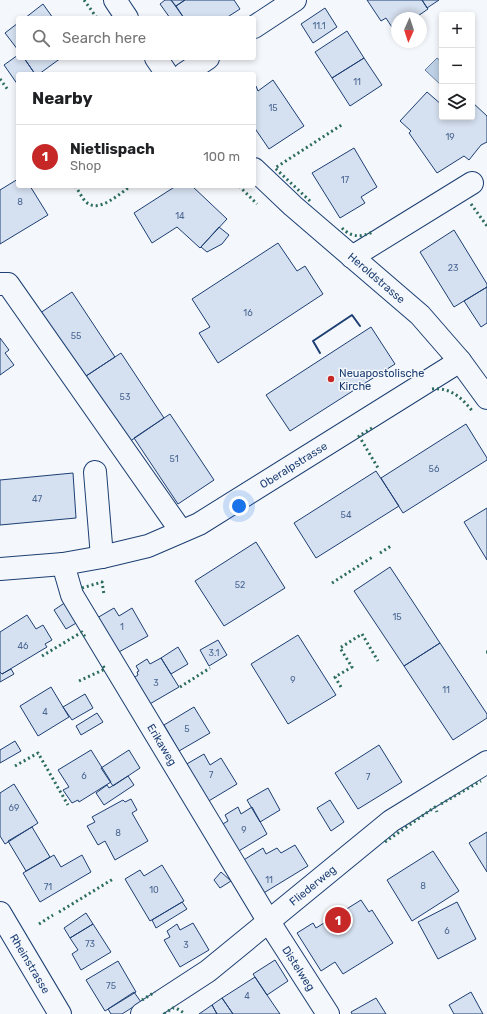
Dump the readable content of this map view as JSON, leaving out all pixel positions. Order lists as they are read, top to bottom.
{
  "streets": {
    "street": [
      "Heroldstrasse",
      "Oberalpstrasse",
      "Erikaweg",
      "Fliederweg",
      "Rheinstrasse",
      "Distelweg"
    ]
  },
  "crossings": [
    ["Heroldstrasse", "Oberalpstrasse"],
    ["Oberalpstrasse", "Erikaweg"],
    ["Erikaweg", "Fliederweg"],
    ["Erikaweg", "Distelweg"],
    ["Fliederweg", "Distelweg"]
  ],
  "places": ["Neuapostolische Kirche"],
  "house_numbers": [
    "11.1",
    "11",
    "15",
    "19",
    "17",
    "8",
    "14",
    "23",
    "16",
    "55",
    "53",
    "51",
    "56",
    "47",
    "54",
    "52",
    "15",
    "1",
    "46",
    "3.1",
    "9",
    "3",
    "11",
    "4",
    "5",
    "7",
    "6",
    "7",
    "69",
    "9",
    "8",
    "11",
    "8",
    "71",
    "10",
    "6",
    "73",
    "3",
    "75",
    "4"
  ],
  "north": "bottom",
  "page": {
    "map_buttons": ["+", "−"],
    "search": "Search here",
    "heading": "Nearby",
    "list": [
      {
        "mark": "1",
        "name": "Nietlispach",
        "note": "Shop",
        "value": "100 m"
      }
    ],
    "pins": "1"
  }
}
